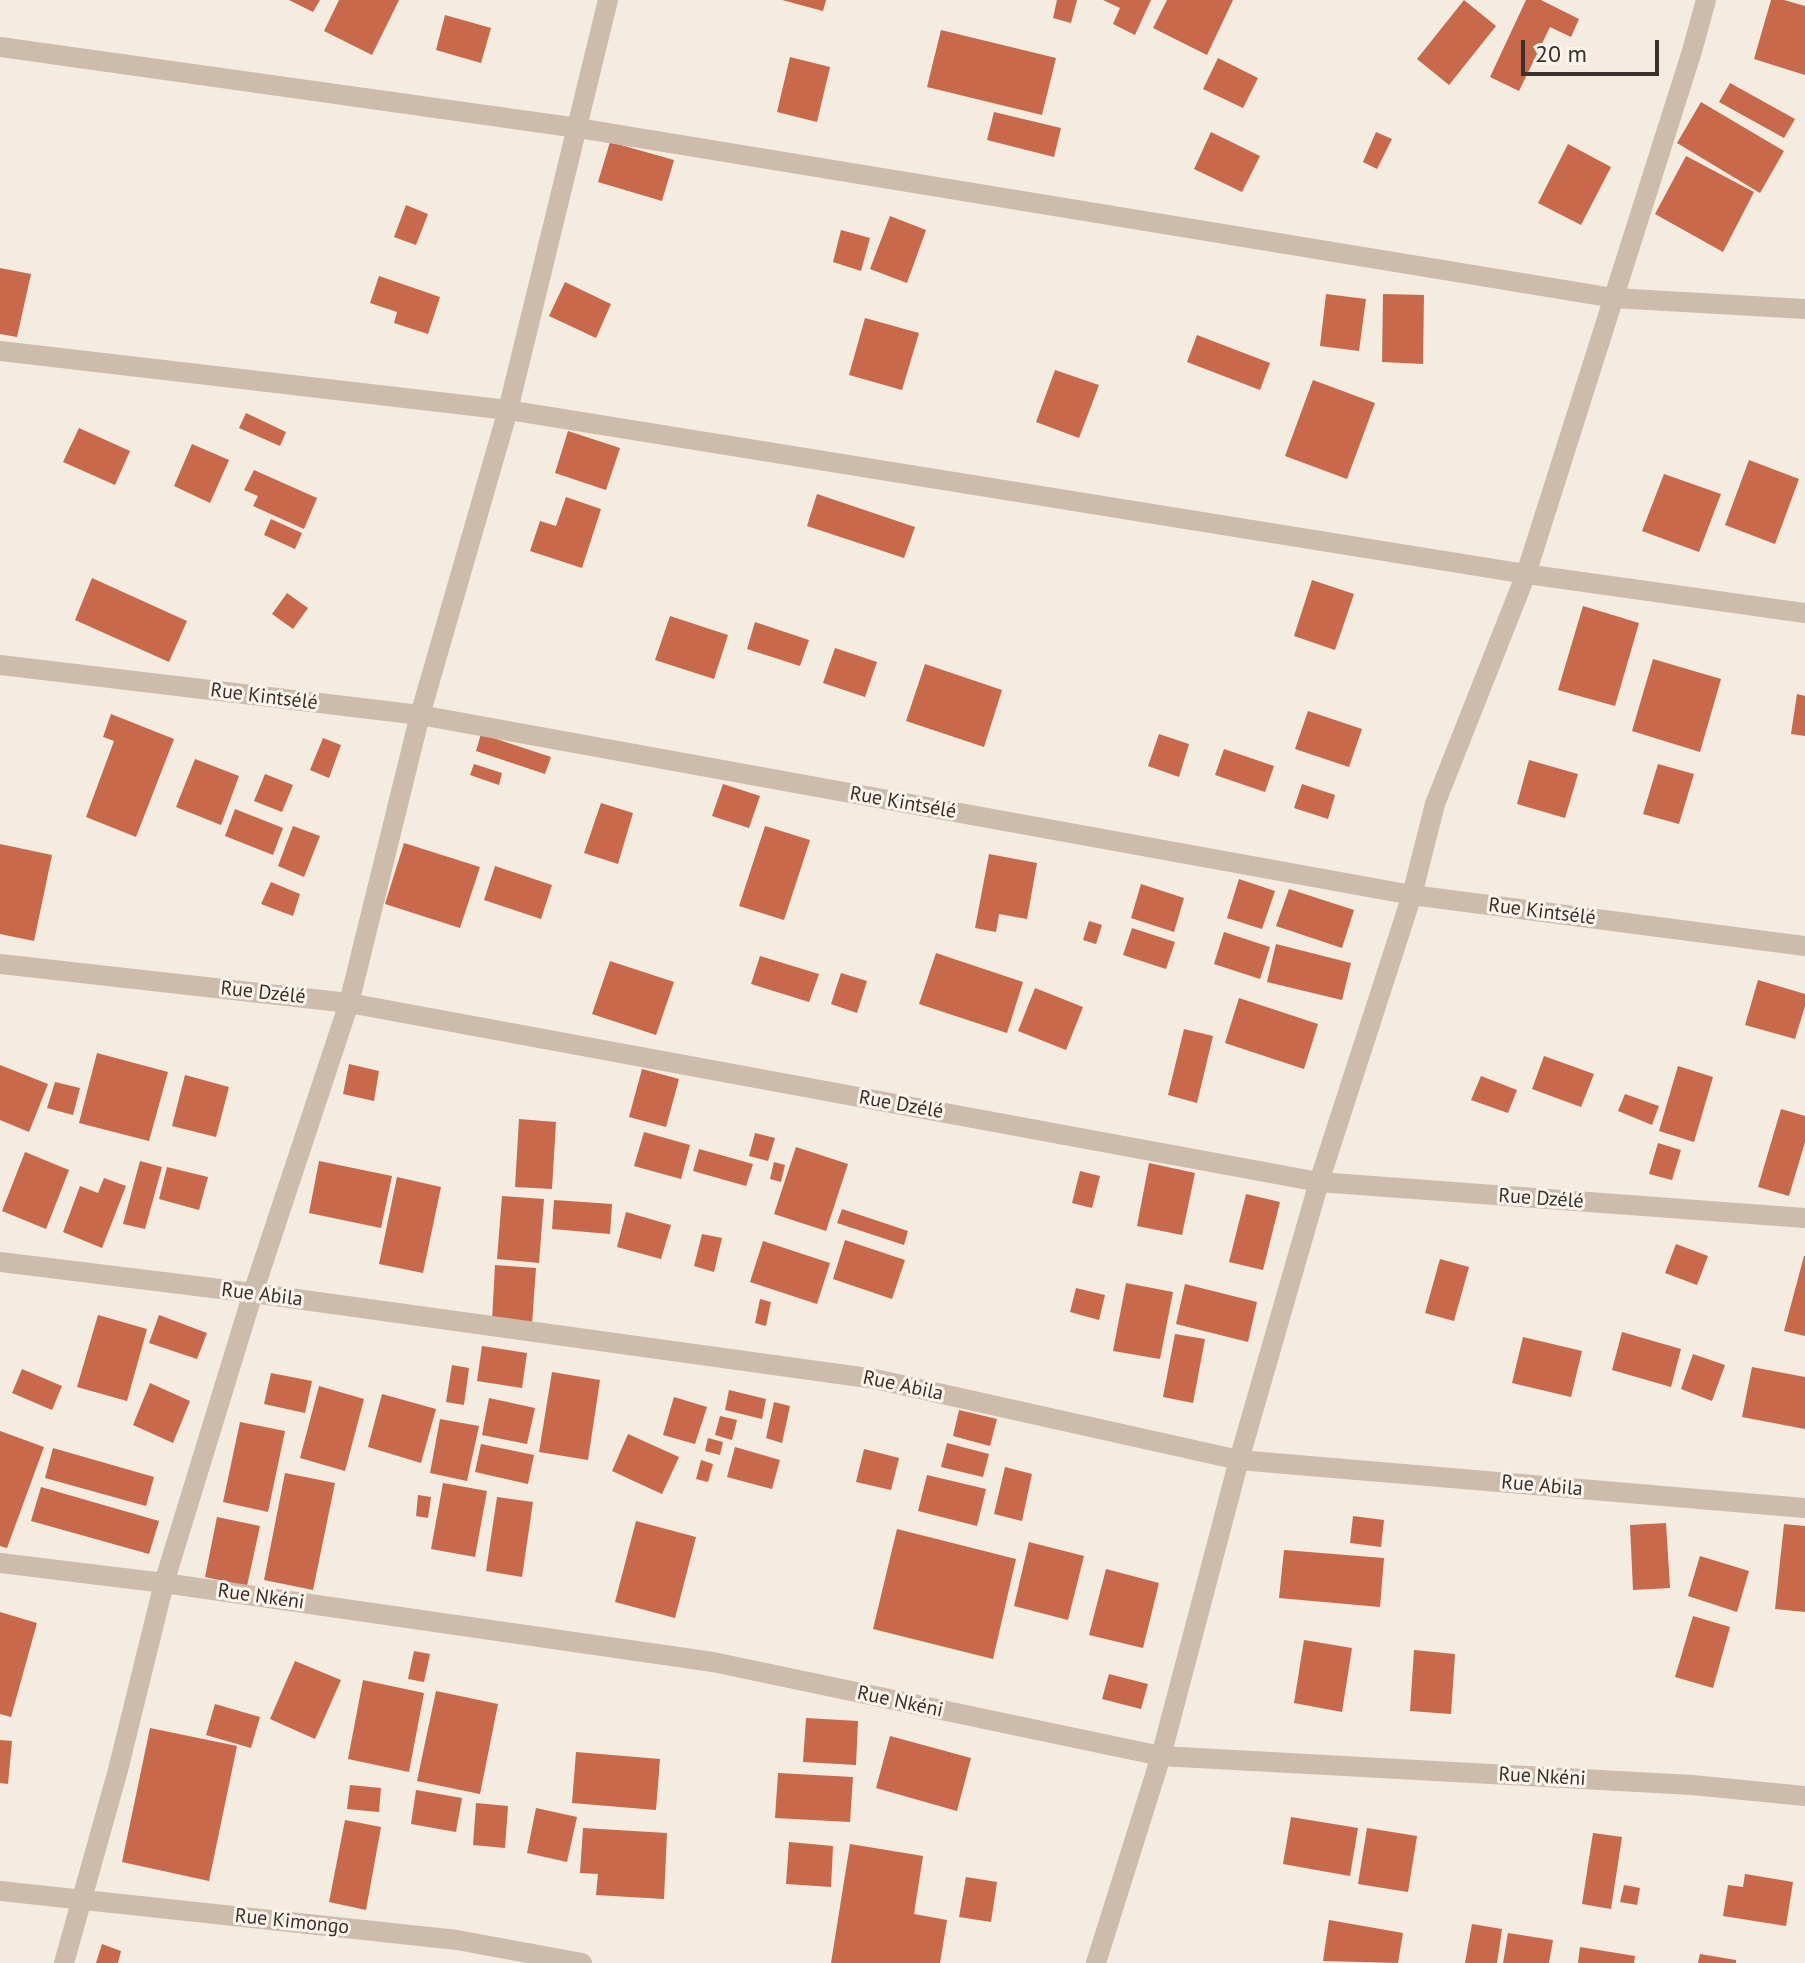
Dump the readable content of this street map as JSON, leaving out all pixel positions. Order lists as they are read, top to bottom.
{
  "streets": {
    "street": [
      "Rue Kintsélé",
      "Rue Dzélé",
      "Rue Abila",
      "Rue Nkéni",
      "Rue Kimongo"
    ]
  },
  "scale_bar": "20 m"
}
